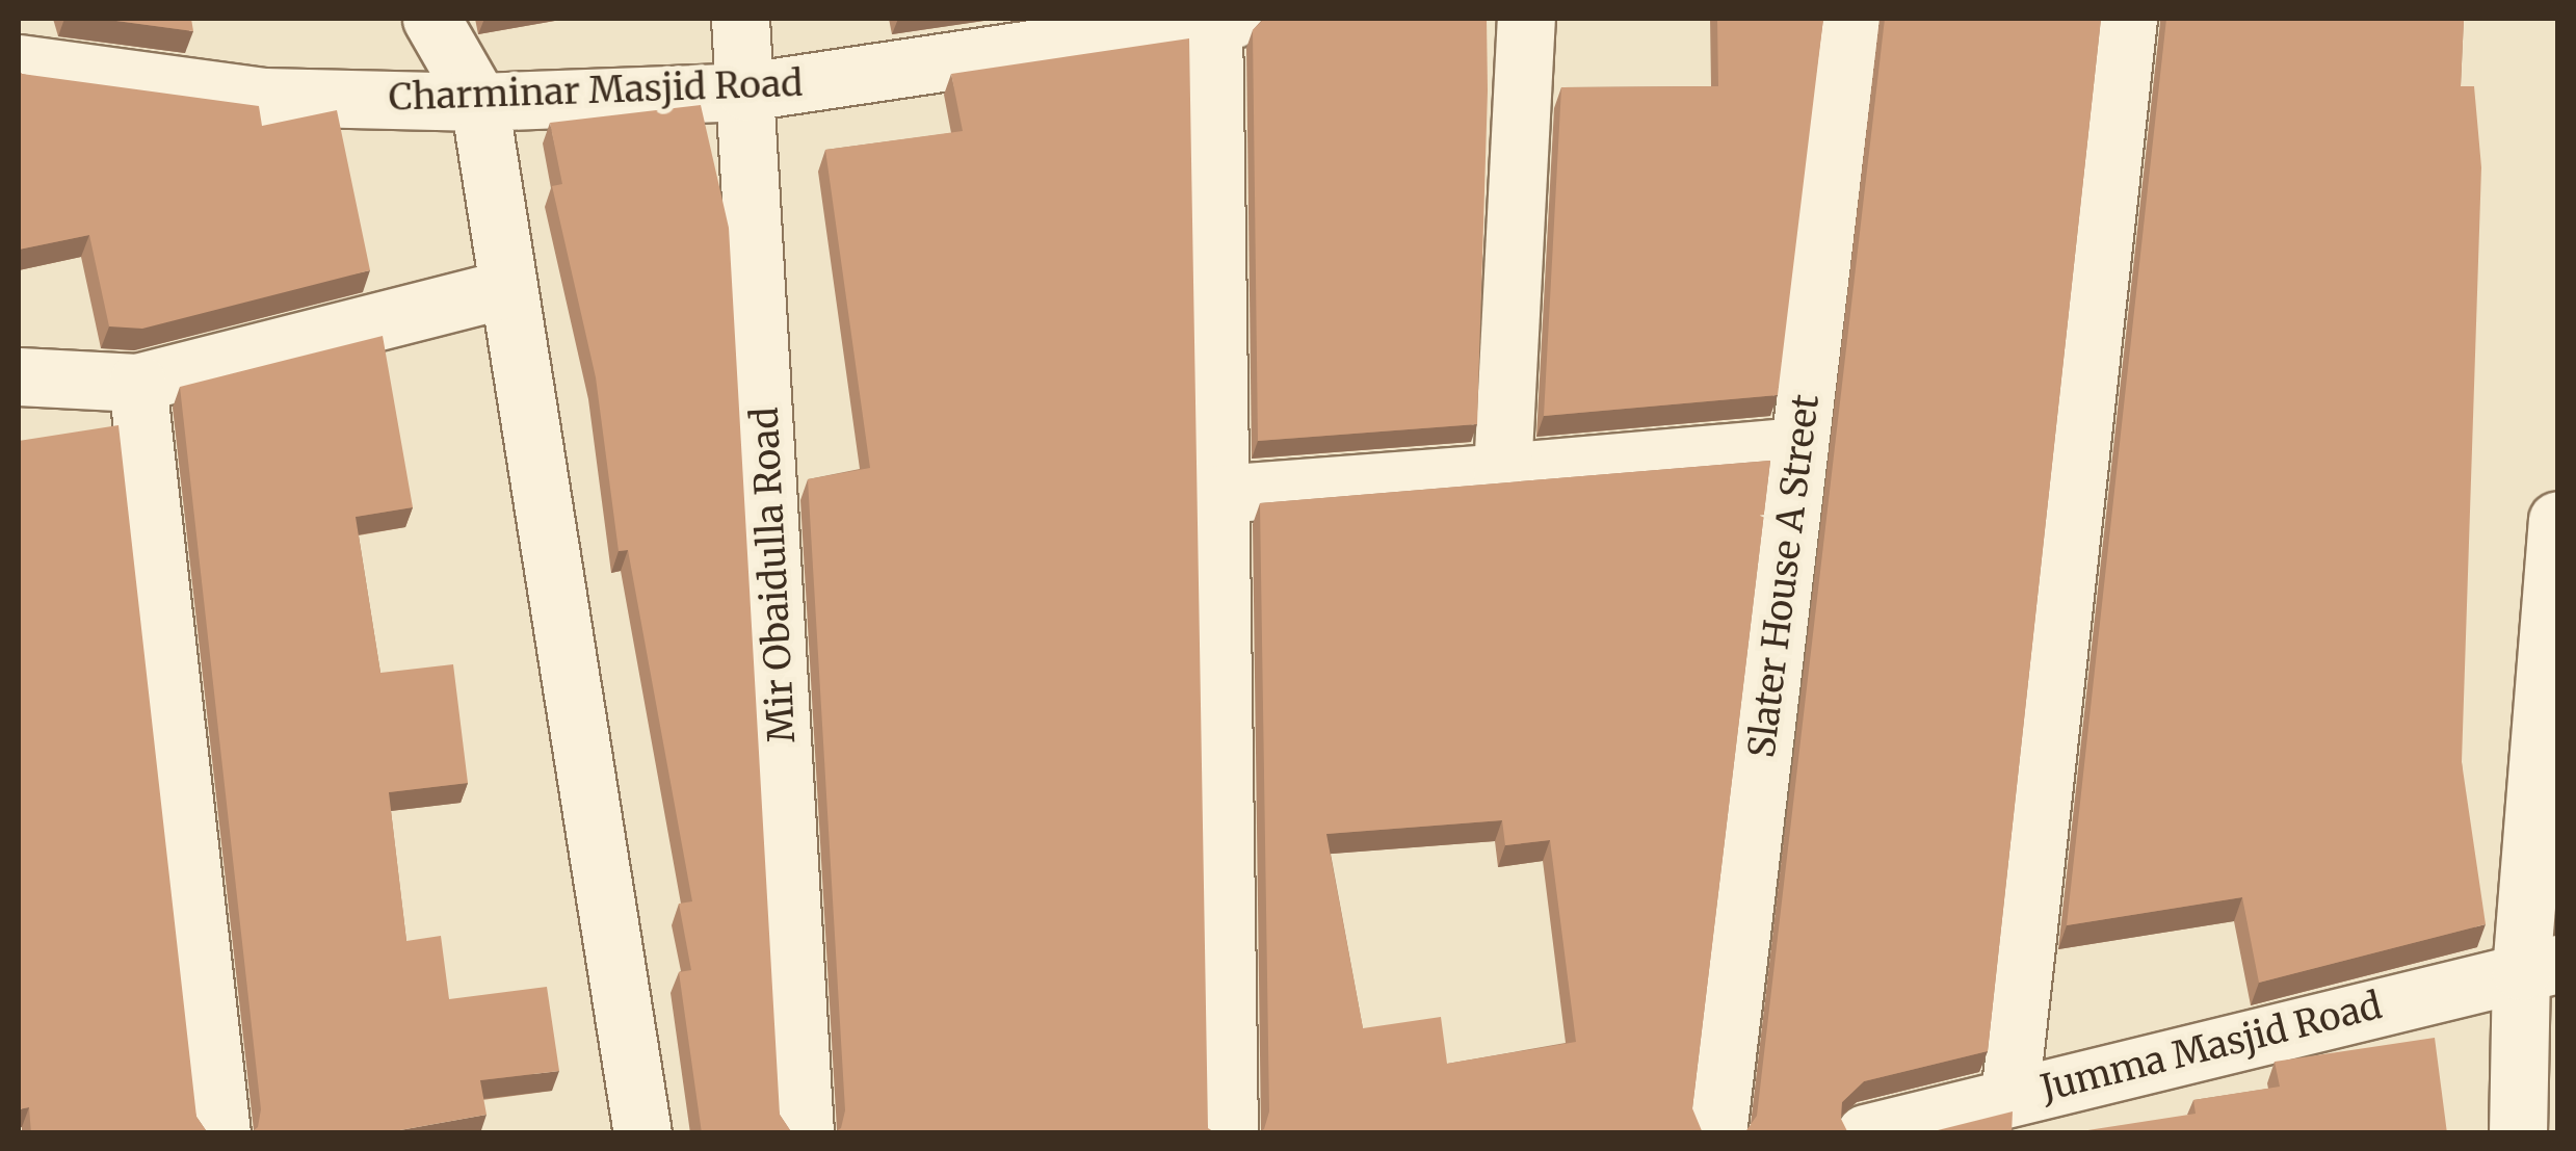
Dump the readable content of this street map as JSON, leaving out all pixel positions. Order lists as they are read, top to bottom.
{
  "streets": {
    "street": [
      "Charminar Masjid Road",
      "Mir Obaidulla Road",
      "Slater House A Street",
      "Jumma Masjid Road"
    ]
  },
  "crossings": [
    ["Charminar Masjid Road", "Mir Obaidulla Road"]
  ]
}
